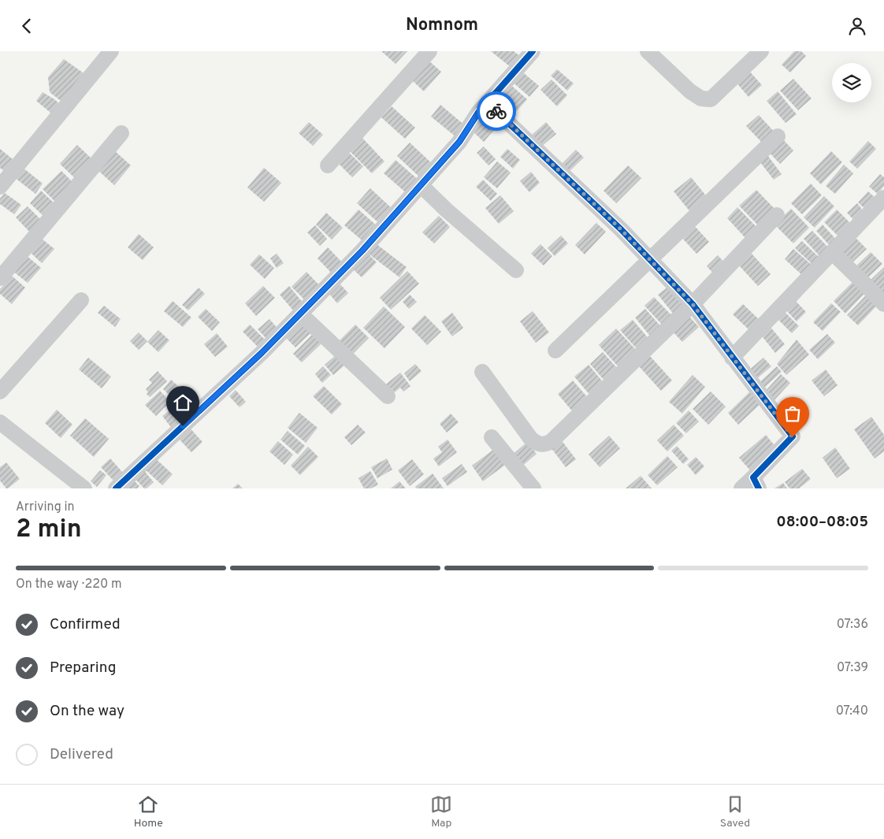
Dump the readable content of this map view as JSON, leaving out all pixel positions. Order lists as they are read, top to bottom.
{
  "page": {
    "header": "Nomnom",
    "heading": ["2 min", "Arriving in", "08:00–08:05"],
    "bar": "On the way · 220 m",
    "list": [
      ["Confirmed", "07:36"],
      ["Preparing", "07:39"],
      ["On the way", "07:40"],
      "Delivered"
    ],
    "tabs": ["Home", "Map", "Saved"]
  }
}
